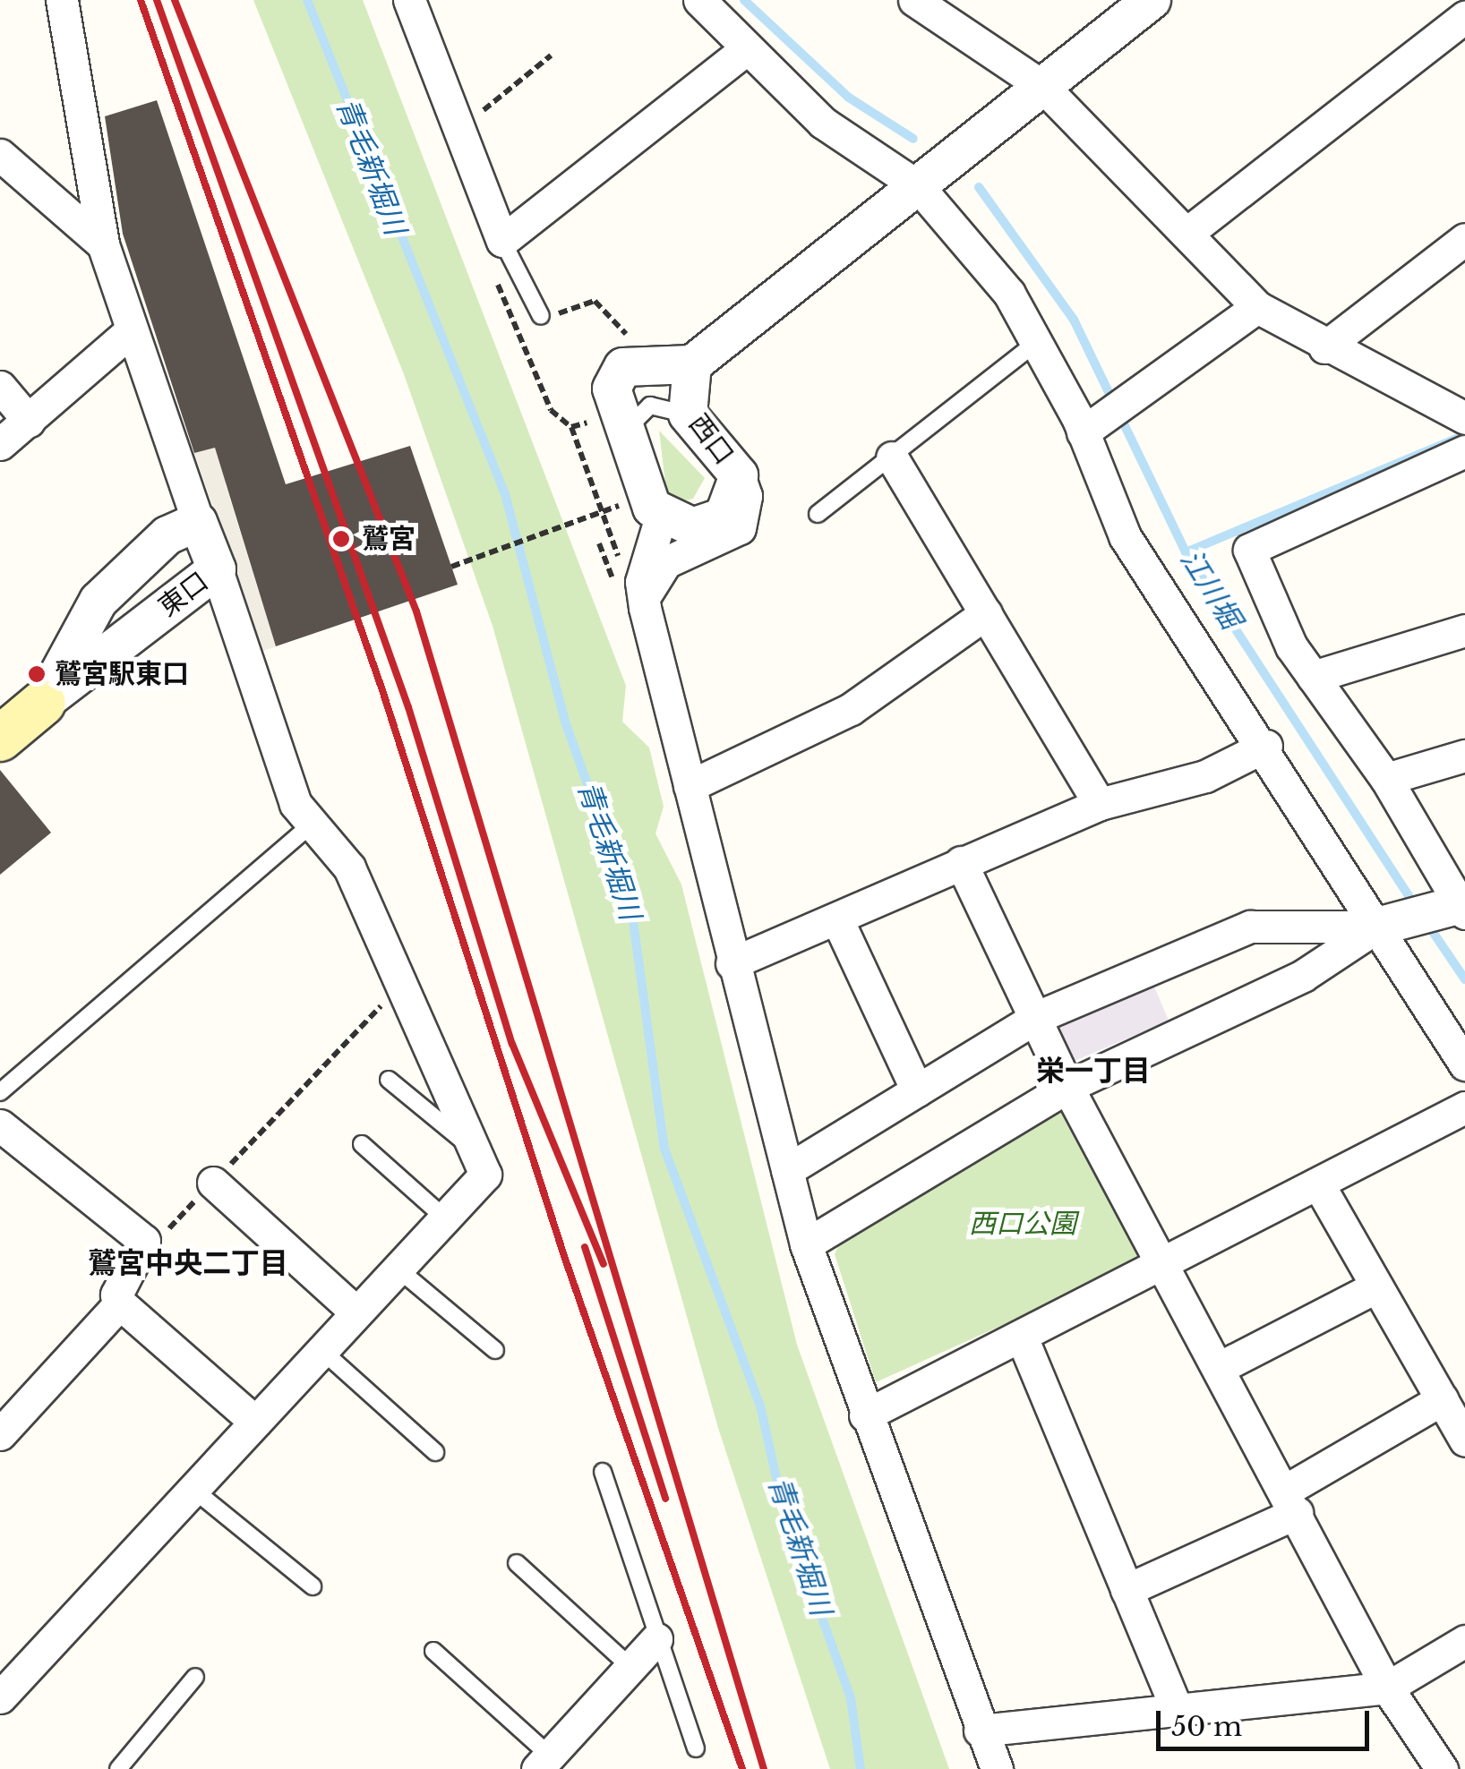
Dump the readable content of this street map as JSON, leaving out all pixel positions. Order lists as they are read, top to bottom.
{
  "streets": {
    "street": ["西口", "東口"]
  },
  "districts": ["栄一丁目", "鷲宮中央二丁目"],
  "water": ["青毛新堀川", "江川堀"],
  "parks": ["西口公園"],
  "places": ["鷲宮", "鷲宮駅東口"],
  "scale_bar": "50 m"
}
